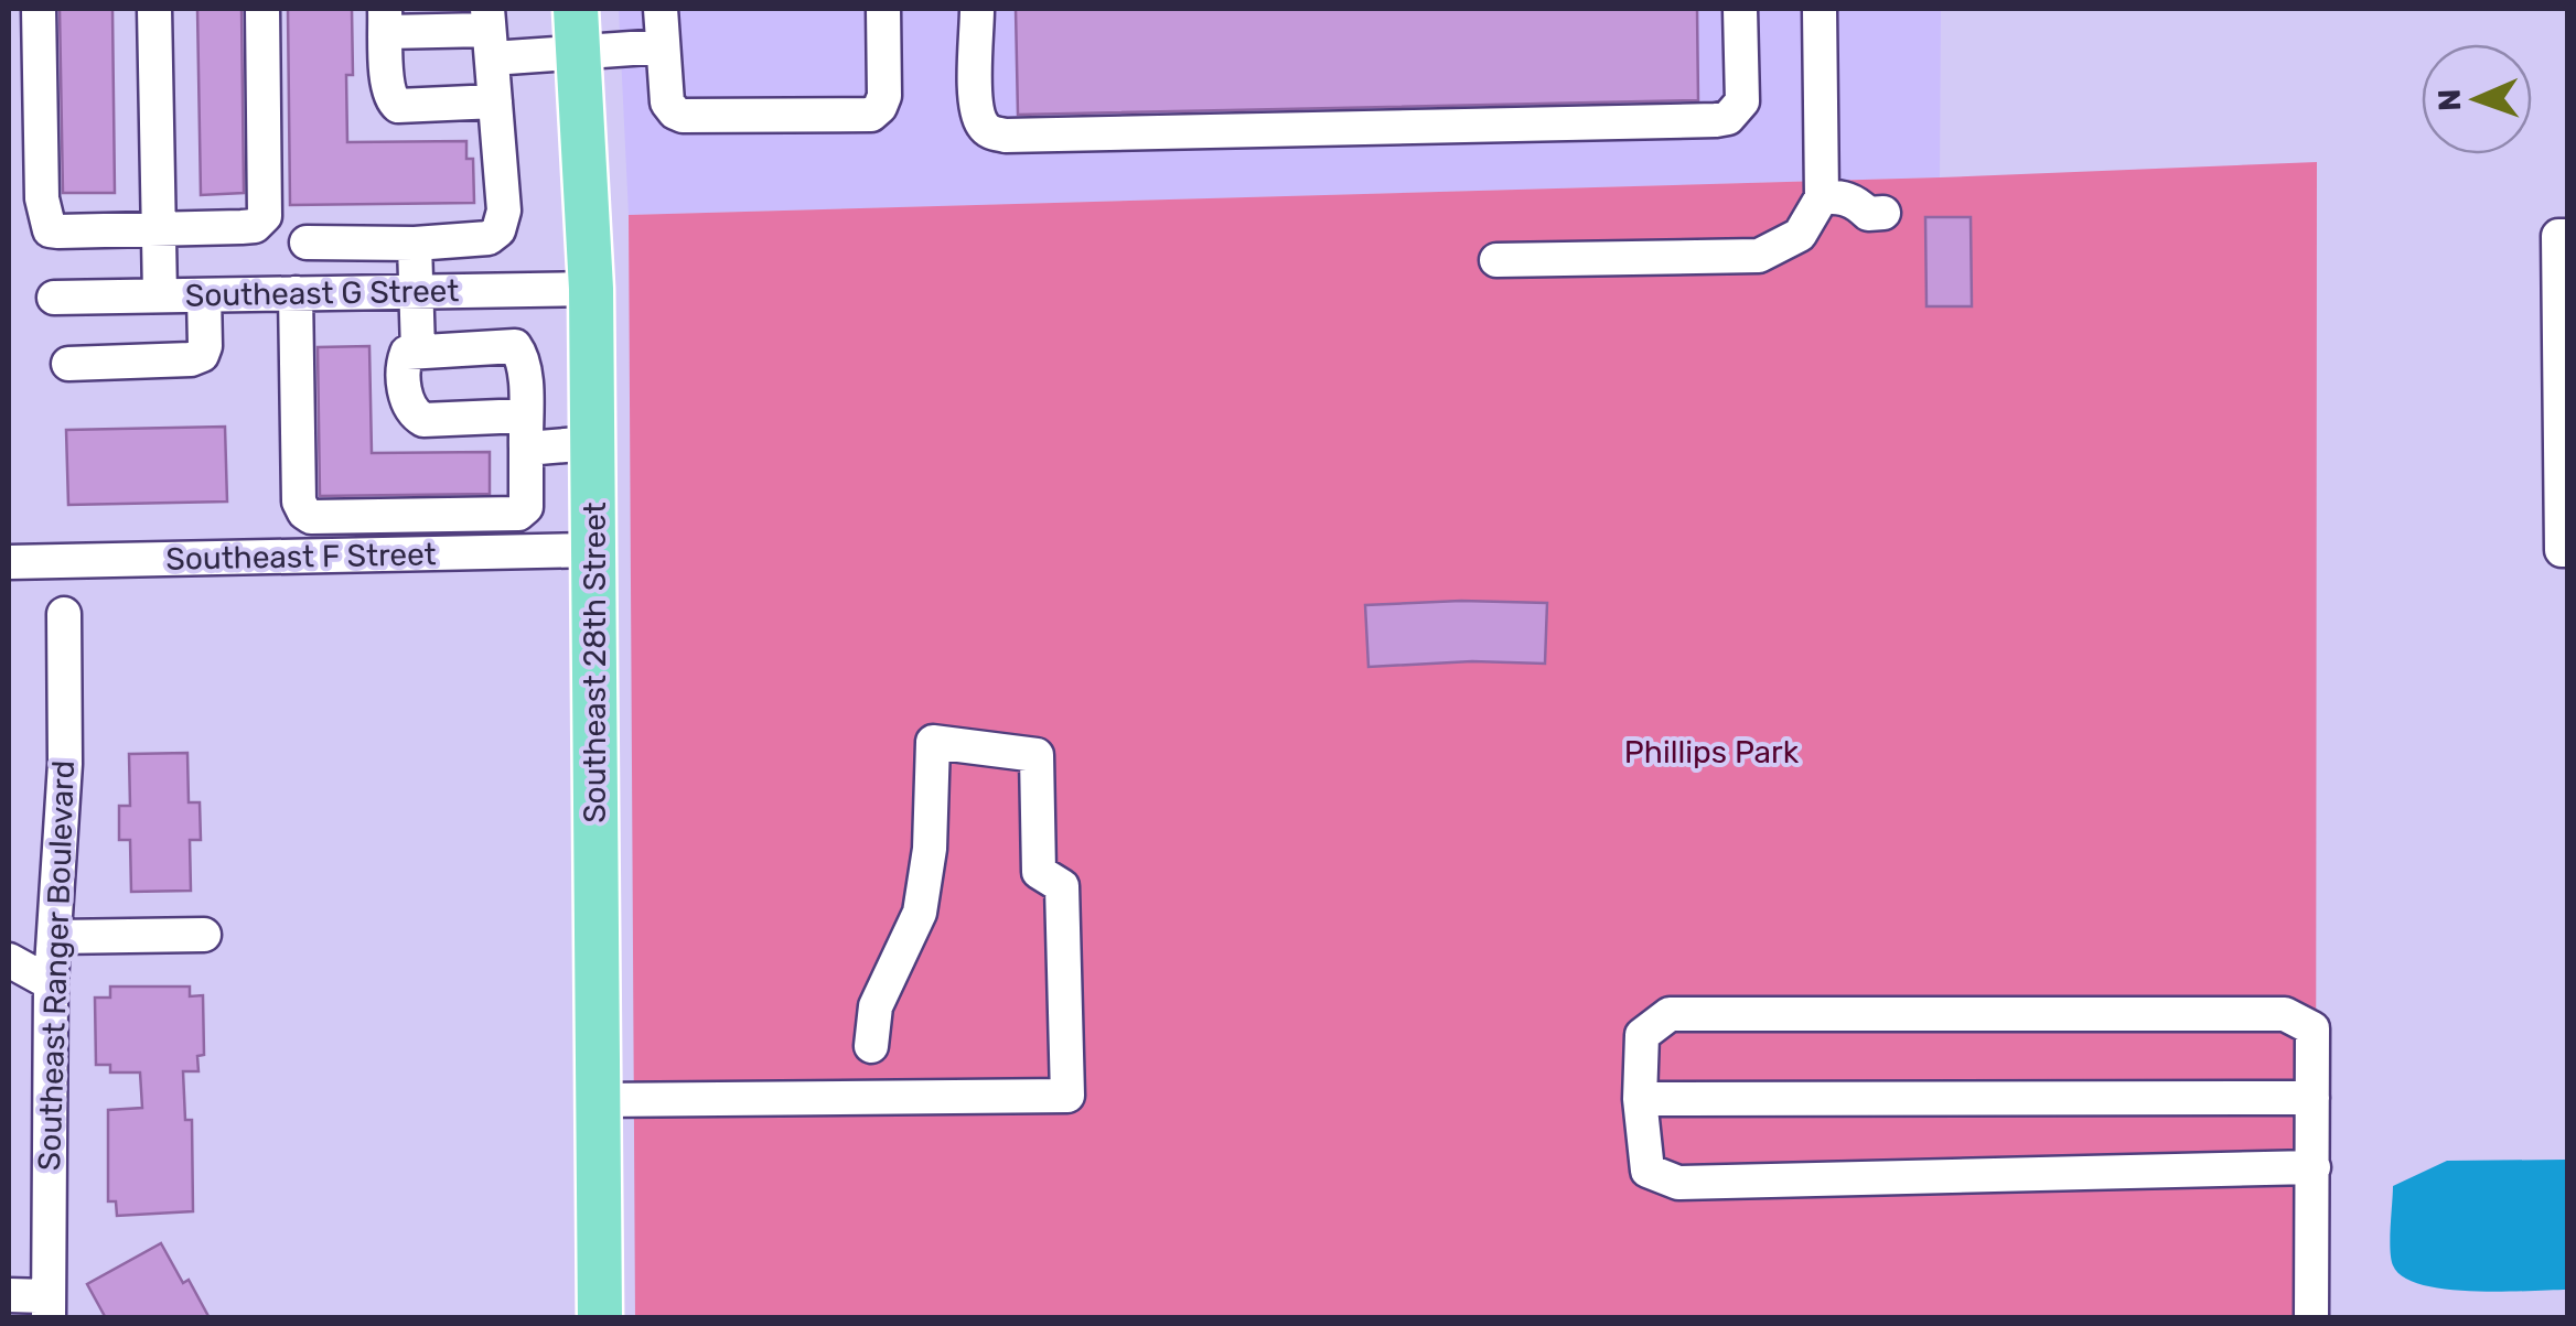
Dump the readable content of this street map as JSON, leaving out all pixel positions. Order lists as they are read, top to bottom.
{
  "streets": {
    "main road": ["Southeast 28th Street"],
    "street": ["Southeast G Street", "Southeast F Street", "Southeast Ranger Boulevard"]
  },
  "crossings": [
    ["Southeast G Street", "Southeast 28th Street"],
    ["Southeast F Street", "Southeast 28th Street"]
  ],
  "parks": ["Phillips Park"],
  "north": "left"
}
